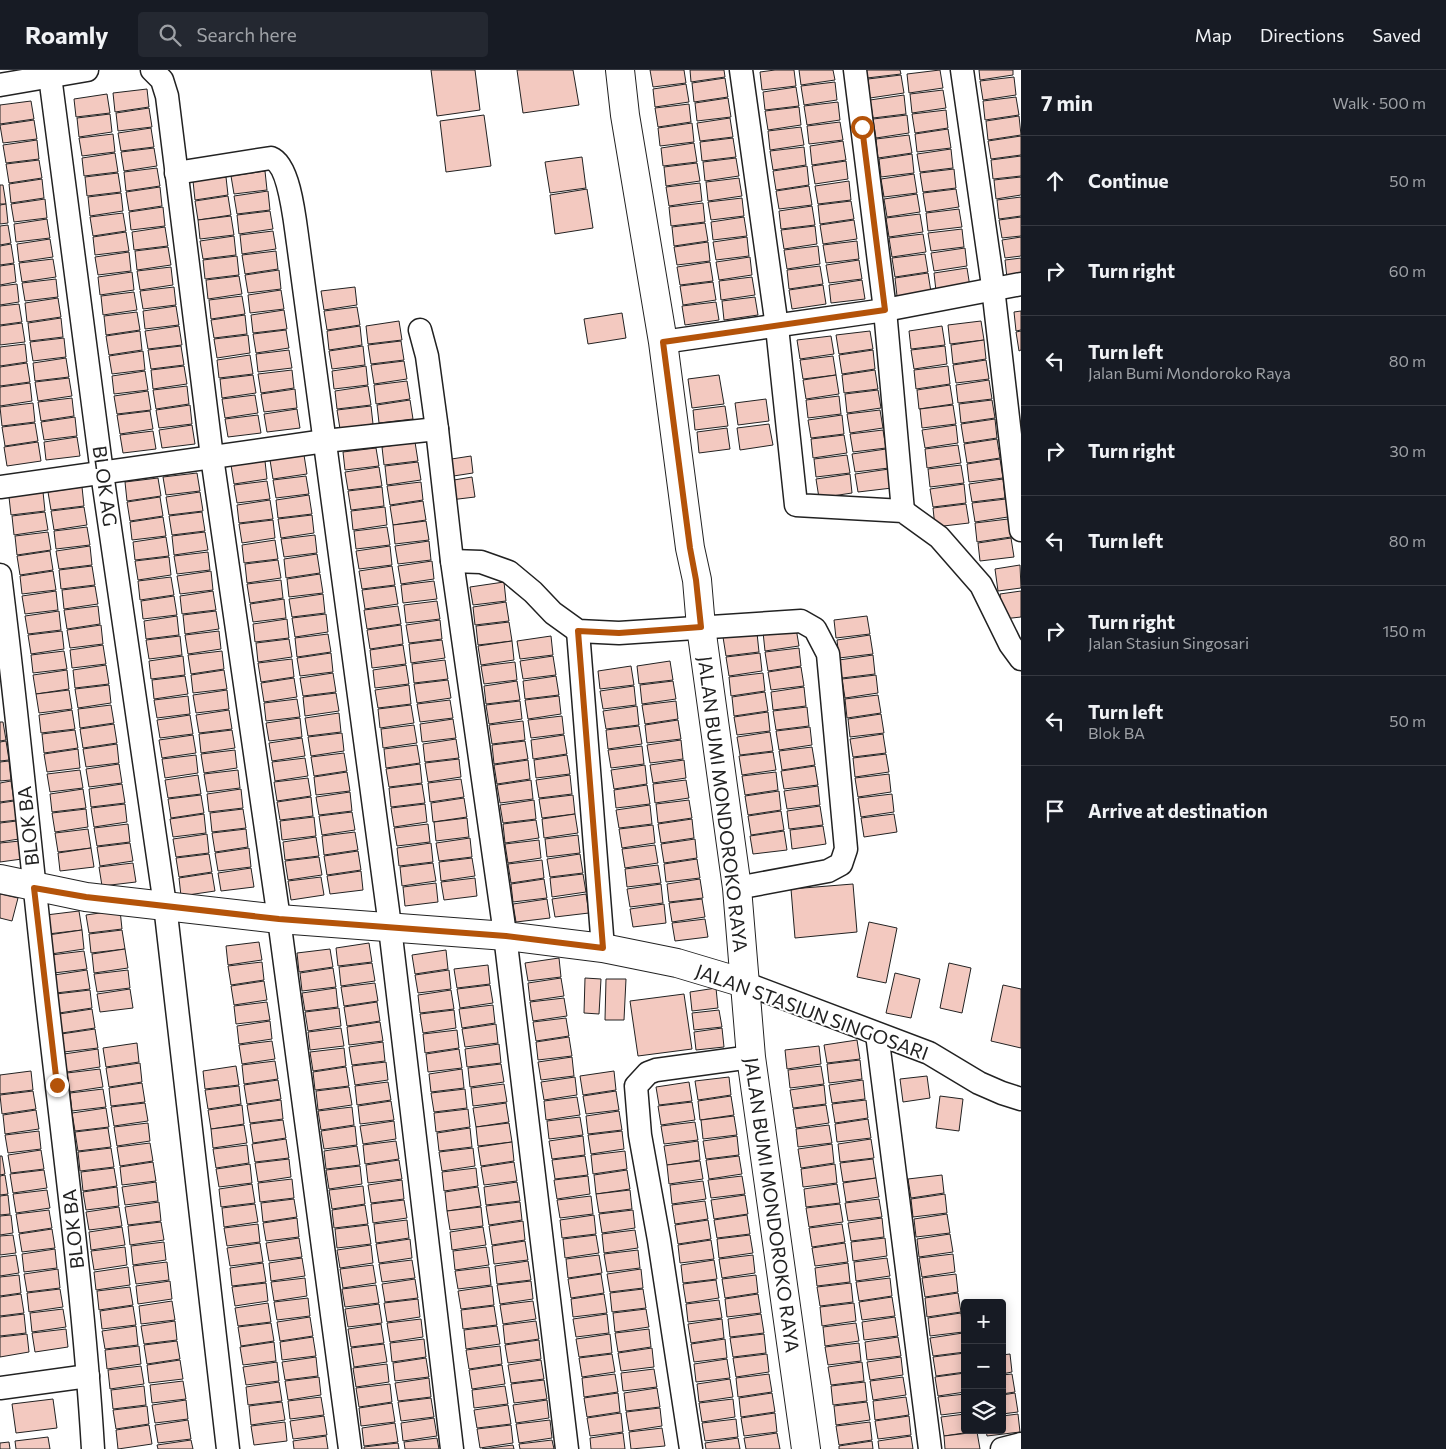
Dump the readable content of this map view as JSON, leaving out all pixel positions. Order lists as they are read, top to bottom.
{
  "streets": {
    "street": [
      "BLOK AG",
      "JALAN BUMI MONDOROKO RAYA",
      "BLOK BA",
      "JALAN STASIUN SINGOSARI"
    ]
  },
  "crossings": [
    ["BLOK AG", "JALAN STASIUN SINGOSARI"],
    ["JALAN BUMI MONDOROKO RAYA", "JALAN STASIUN SINGOSARI"],
    ["BLOK BA", "JALAN STASIUN SINGOSARI"]
  ],
  "page": {
    "header": "Roamly",
    "search": "Search here",
    "nav": ["Map", "Directions", "Saved"],
    "heading": ["7 min", "Walk · 500 m"],
    "list": [
      ["Continue", "50 m"],
      ["Turn right", "60 m"],
      ["Turn left", "Jalan Bumi Mondoroko Raya", "80 m"],
      ["Turn right", "30 m"],
      ["Turn left", "80 m"],
      ["Turn right", "Jalan Stasiun Singosari", "150 m"],
      ["Turn left", "Blok BA", "50 m"],
      "Arrive at destination"
    ],
    "map_buttons": ["+", "−"]
  }
}
